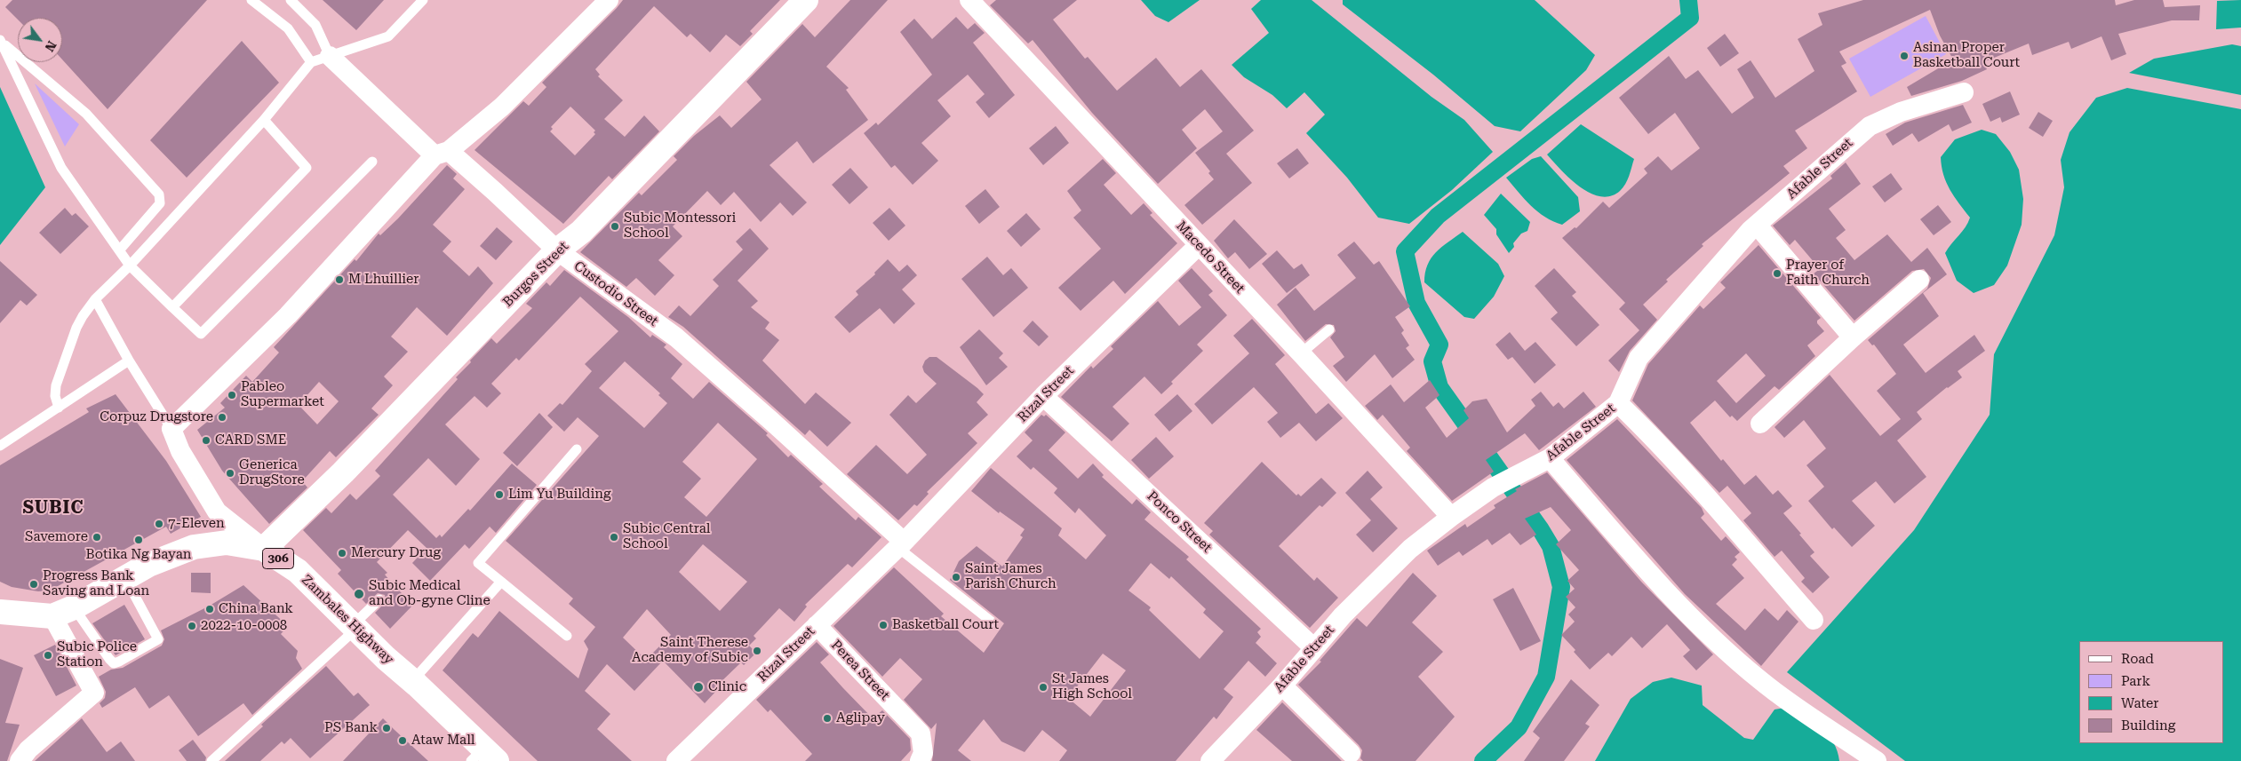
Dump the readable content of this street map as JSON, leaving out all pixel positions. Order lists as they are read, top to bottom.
{
  "streets": {
    "street": [
      "Afable Street",
      "Macedo Street",
      "Burgos Street",
      "Custodio Street",
      "Rizal Street",
      "Ponco Street",
      "306",
      "Zambales Highway",
      "Perea Street"
    ]
  },
  "crossings": [
    ["Afable Street", "Macedo Street"],
    ["Afable Street", "Ponco Street"],
    ["Macedo Street", "Rizal Street"],
    ["Burgos Street", "Custodio Street"],
    ["Burgos Street", "Zambales Highway"],
    ["Custodio Street", "Rizal Street"],
    ["Rizal Street", "Ponco Street"],
    ["Rizal Street", "Perea Street"]
  ],
  "districts": ["SUBIC"],
  "places": [
    "Asinan Proper Basketball Court",
    "Subic Montessori School",
    "Prayer of Faith Church",
    "M Lhuillier",
    "Pableo Supermarket",
    "Corpuz Drugstore",
    "CARD SME",
    "Generica DrugStore",
    "Lim Yu Building",
    "7-Eleven",
    "Savemore",
    "Subic Central School",
    "Botika Ng Bayan",
    "Mercury Drug",
    "Saint James Parish Church",
    "Progress Bank Saving and Loan",
    "Subic Medical and Ob-gyne Cline",
    "China Bank",
    "Basketball Court",
    "2022-10-0008",
    "Saint Therese Academy of Subic",
    "Subic Police Station",
    "Clinic",
    "St James High School",
    "Aglipay",
    "PS Bank",
    "Ataw Mall"
  ],
  "legend": [
    "Road",
    "Park",
    "Water",
    "Building"
  ],
  "north": "bottom right"
}
